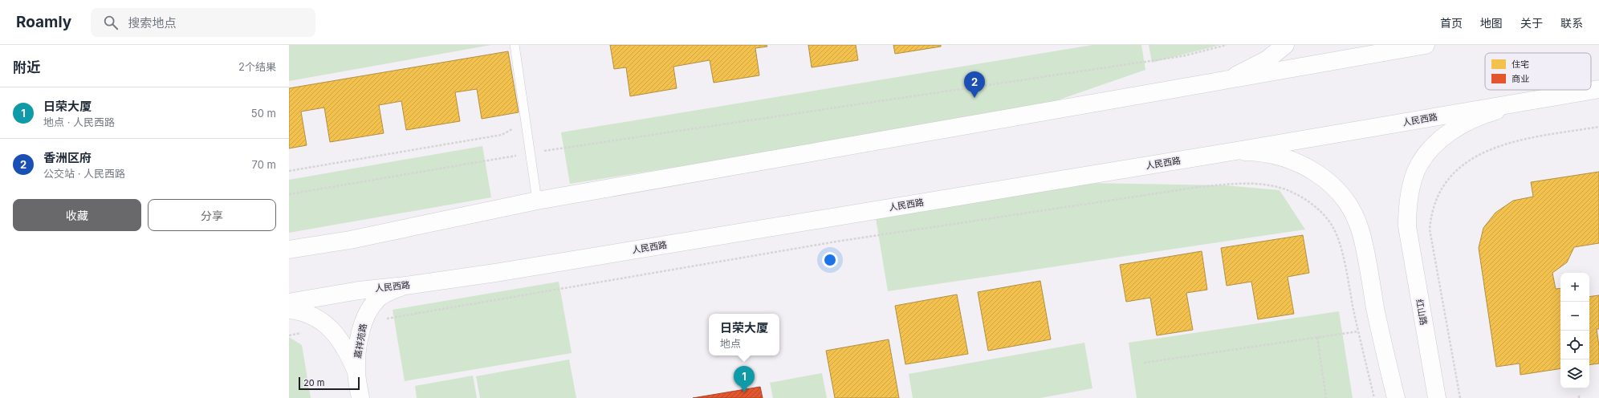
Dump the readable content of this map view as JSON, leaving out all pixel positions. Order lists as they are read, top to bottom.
{
  "streets": {
    "main road": ["人民西路", "红山路", "嘉祥苑路"]
  },
  "crossings": [
    ["人民西路", "红山路"],
    ["人民西路", "嘉祥苑路"]
  ],
  "legend": ["住宅", "商业"],
  "scale_bar": "20 m",
  "page": {
    "header": "Roamly",
    "search": "搜索地点",
    "nav": [
      "首页",
      "地图",
      "关于",
      "联系"
    ],
    "heading": ["附近", "2个结果"],
    "pins": ["2", "1"],
    "list": [
      {
        "mark": "1",
        "name": "日荣大厦",
        "note": "地点 · 人民西路",
        "value": "50 m"
      },
      {
        "mark": "2",
        "name": "香洲区府",
        "note": "公交站 · 人民西路",
        "value": "70 m"
      }
    ],
    "buttons": ["收藏", "分享"],
    "map_buttons": ["+", "−"],
    "popup": ["日荣大厦", "地点"],
    "scale": "20 m"
  }
}
